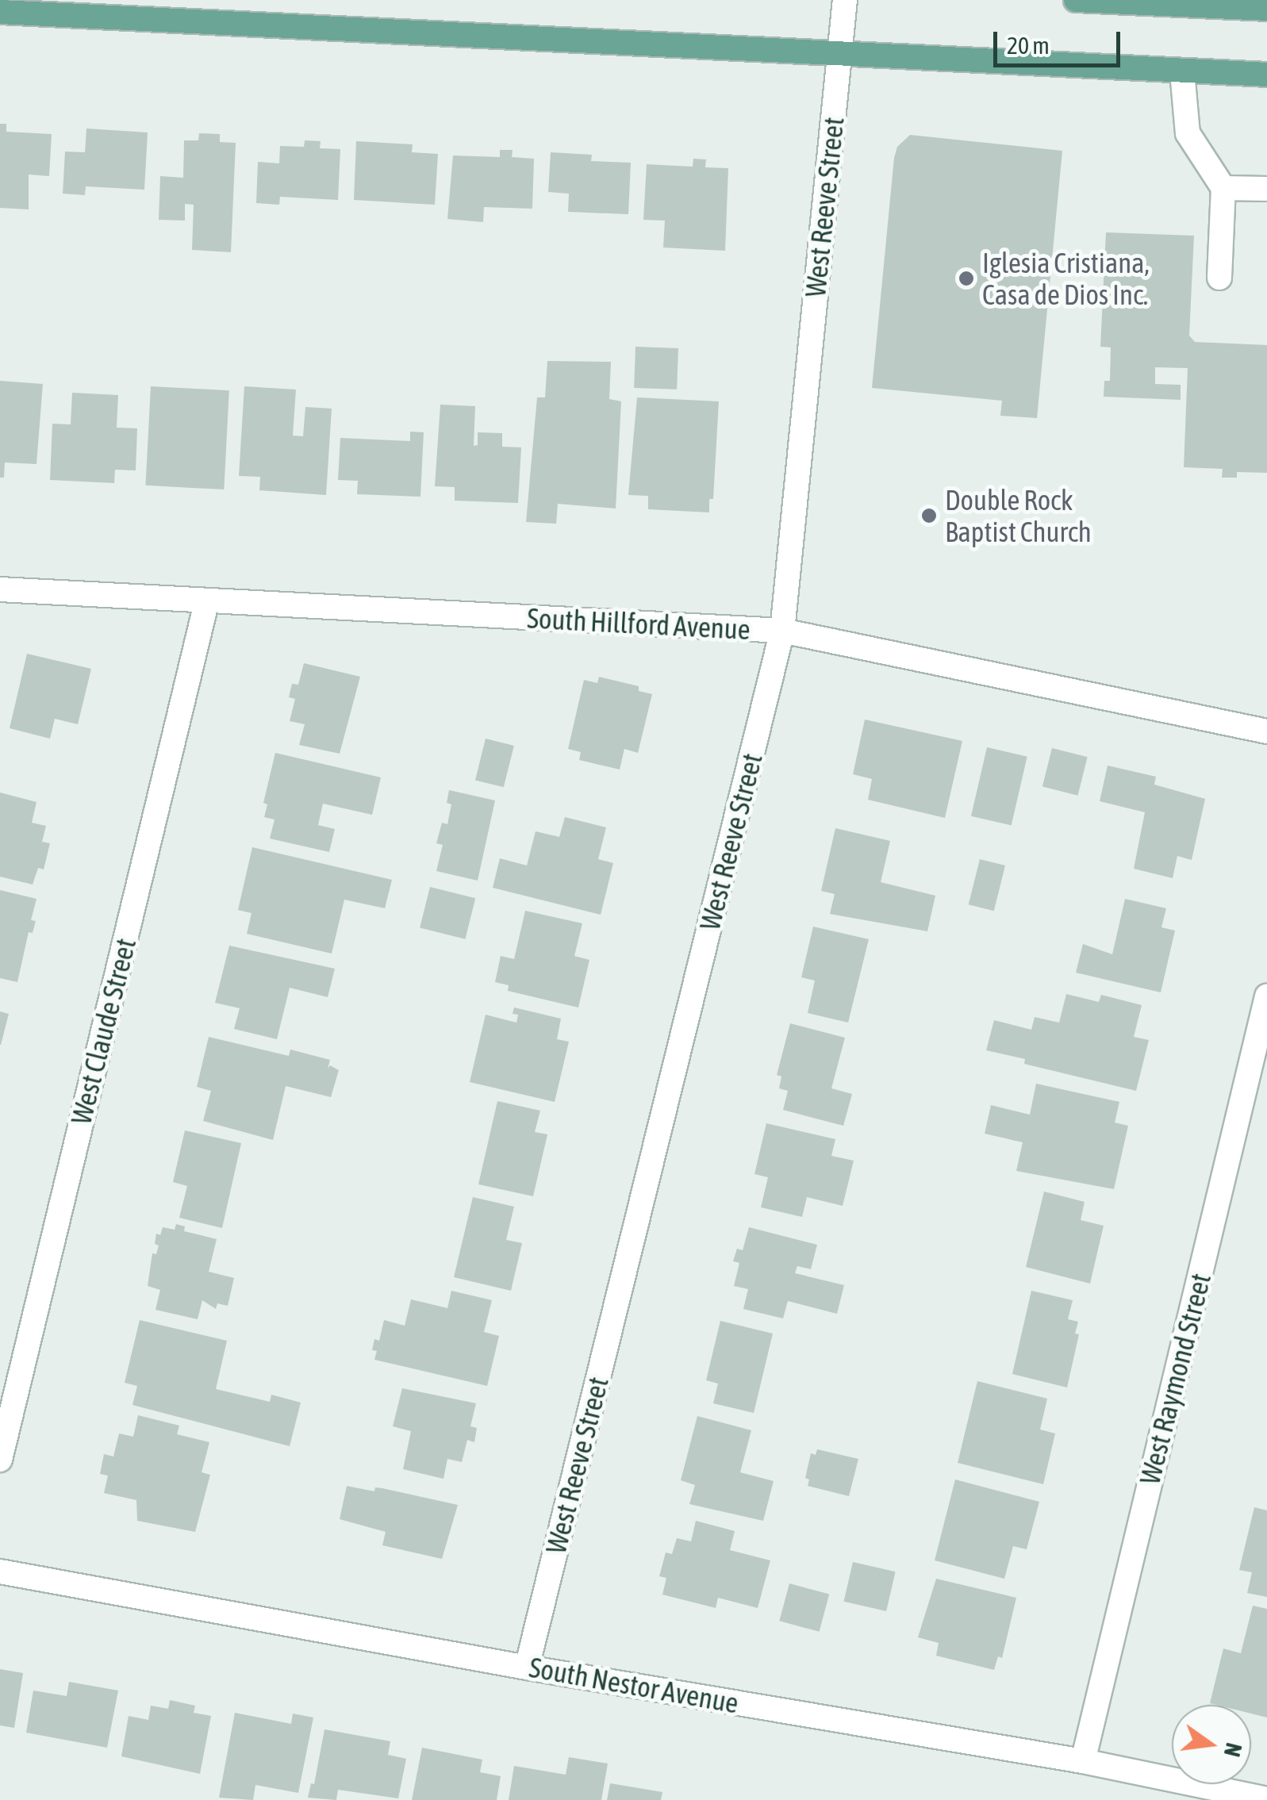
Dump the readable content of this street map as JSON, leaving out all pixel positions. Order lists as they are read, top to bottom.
{
  "streets": {
    "street": [
      "West Reeve Street",
      "South Hillford Avenue",
      "West Claude Street",
      "West Raymond Street",
      "South Nestor Avenue"
    ]
  },
  "crossings": [
    ["West Reeve Street", "South Hillford Avenue"],
    ["West Reeve Street", "South Nestor Avenue"],
    ["South Hillford Avenue", "West Claude Street"],
    ["West Raymond Street", "South Nestor Avenue"]
  ],
  "places": ["Iglesia Cristiana, Casa de Dios Inc.", "Double Rock Baptist Church"],
  "scale_bar": "20 m",
  "north": "right"
}
